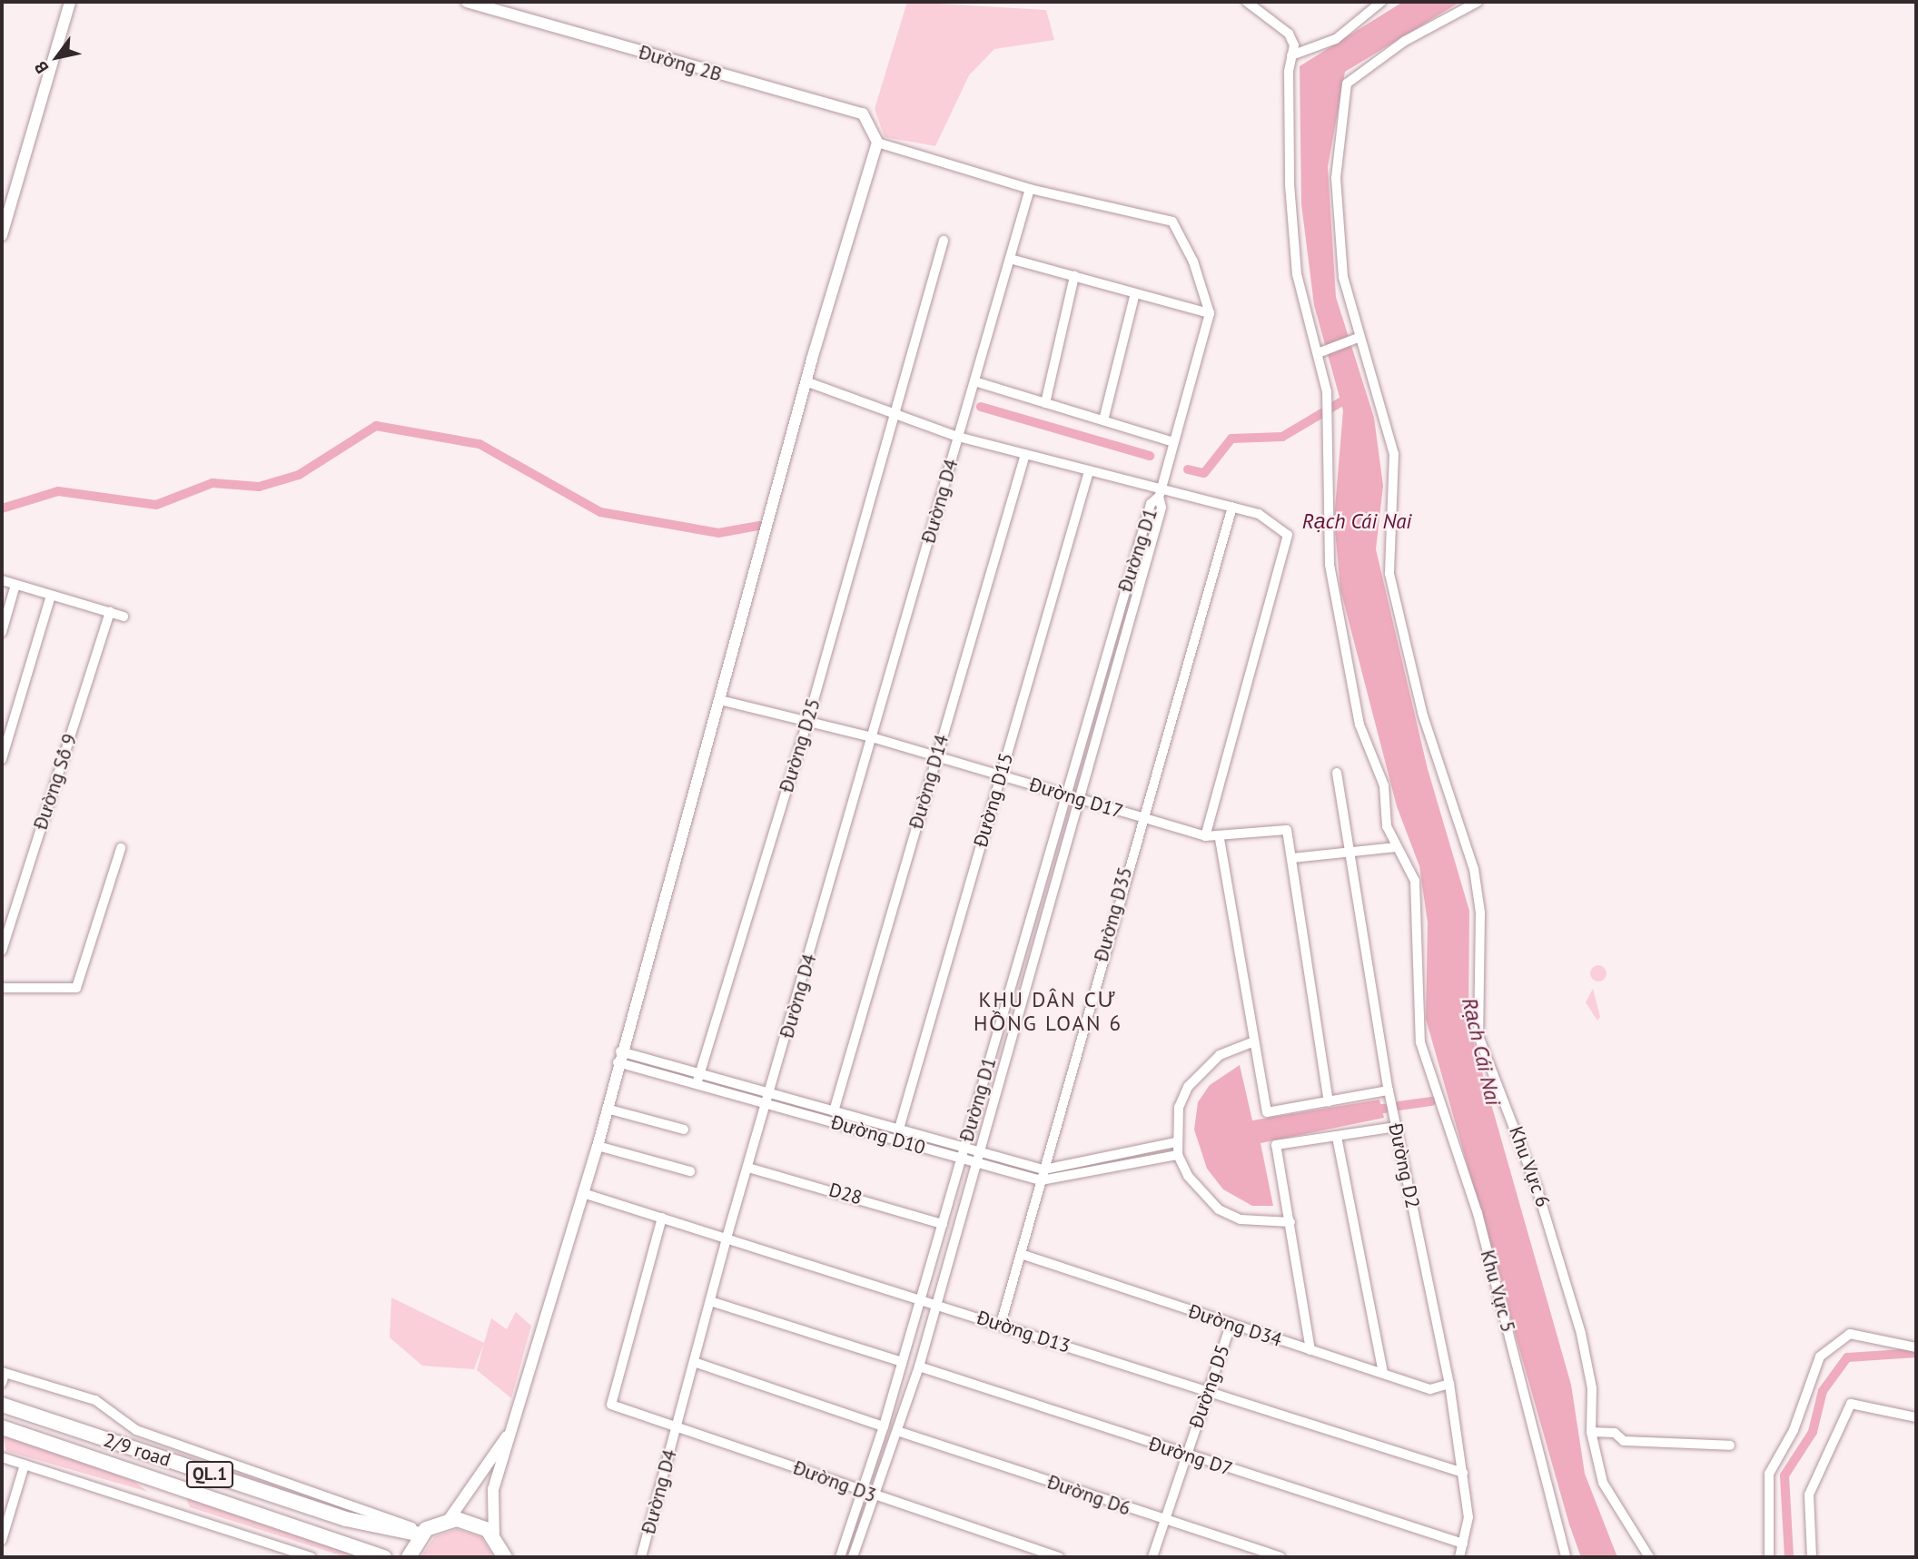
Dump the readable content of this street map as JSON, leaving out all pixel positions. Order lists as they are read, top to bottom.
{
  "streets": {
    "highway": ["2/9 road", "QL.1"],
    "street": [
      "Đường 2B",
      "Đường D4",
      "Đường D1",
      "Đường D25",
      "Đường Số 9",
      "Đường D14",
      "Đường D17",
      "Đường D15",
      "Đường D35",
      "Đường D10",
      "Đường D2",
      "Khu Vực 6",
      "D28",
      "Khu Vực 5",
      "Đường D34",
      "Đường D13",
      "Đường D5",
      "Đường D7",
      "Đường D3",
      "Đường D6"
    ]
  },
  "crossings": [
    ["Đường D4", "Đường D17"],
    ["Đường D4", "Đường D10"],
    ["Đường D4", "D28"],
    ["Đường D4", "Đường D13"],
    ["Đường D4", "Đường D3"],
    ["Đường D1", "Đường D17"],
    ["Đường D1", "Đường D10"],
    ["Đường D1", "D28"],
    ["Đường D1", "Đường D13"],
    ["Đường D1", "Đường D7"],
    ["Đường D1", "Đường D3"],
    ["Đường D1", "Đường D6"],
    ["Đường D25", "Đường D17"],
    ["Đường D25", "Đường D10"],
    ["Đường D14", "Đường D17"],
    ["Đường D14", "Đường D10"],
    ["Đường D17", "Đường D15"],
    ["Đường D17", "Đường D35"],
    ["Đường D15", "Đường D10"],
    ["Đường D35", "Đường D10"],
    ["Đường D35", "Đường D34"],
    ["Đường D35", "Đường D13"],
    ["Đường D2", "Đường D34"],
    ["Đường D2", "Đường D13"],
    ["Đường D2", "Đường D7"],
    ["Đường D34", "Đường D5"],
    ["Đường D13", "Đường D5"],
    ["Đường D13", "Đường D3"],
    ["Đường D5", "Đường D7"],
    ["Đường D5", "Đường D6"]
  ],
  "districts": ["KHU DÂN CƯ HỒNG LOAN 6"],
  "water": ["Rạch Cái Nai"],
  "north": "bottom left"
}
